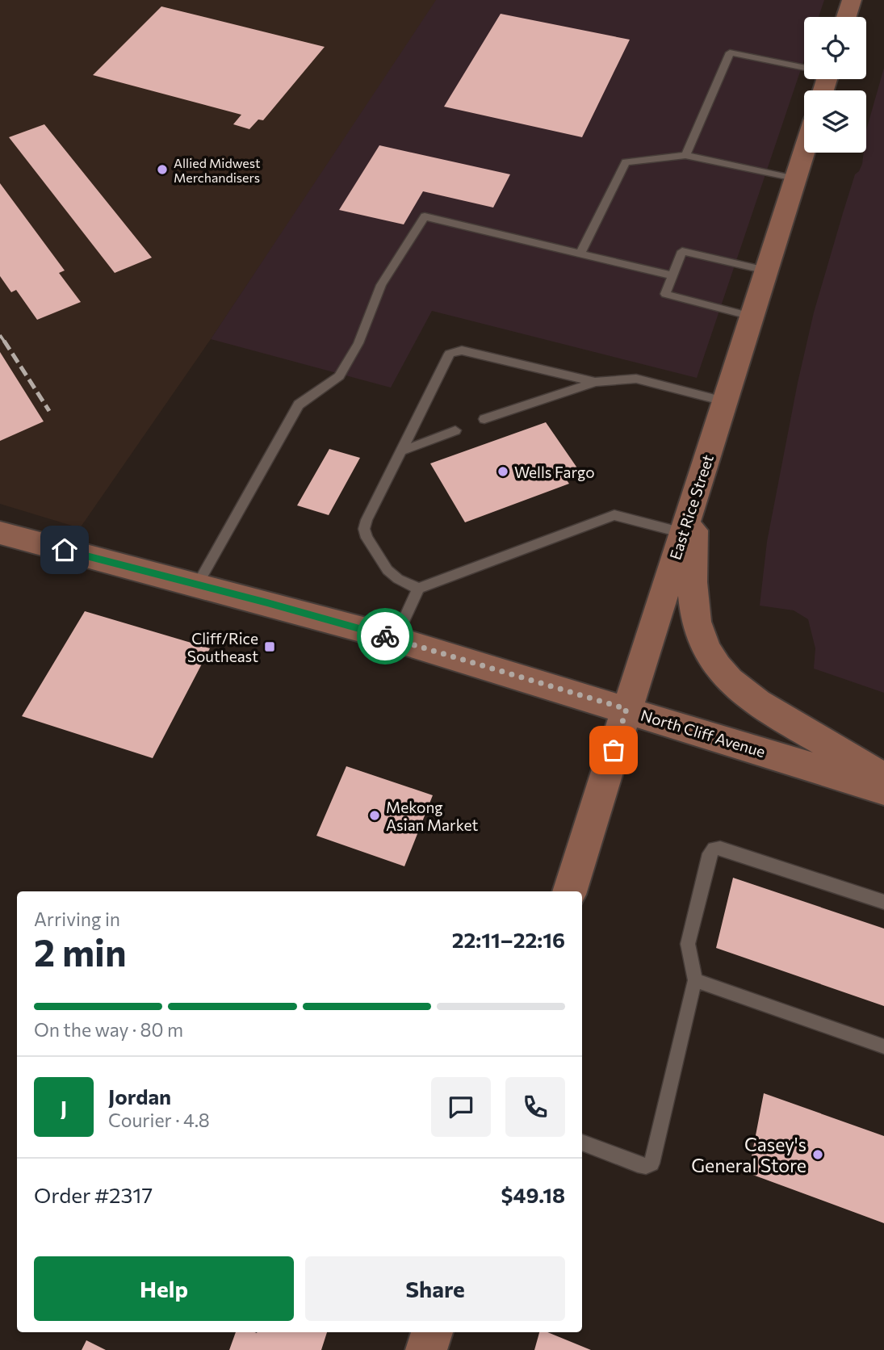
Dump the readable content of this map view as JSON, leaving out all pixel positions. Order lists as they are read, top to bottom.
{
  "streets": {
    "main road": ["East Rice Street", "North Cliff Avenue"]
  },
  "crossings": [
    ["East Rice Street", "North Cliff Avenue"]
  ],
  "places": {
    "other": [
      "Allied Midwest Merchandisers",
      "Wells Fargo",
      "Mekong Asian Market",
      "Casey's General Store"
    ],
    "transit": ["Cliff/Rice Southeast"]
  },
  "page": {
    "heading": ["2 min", "Arriving in", "22:11–22:16"],
    "panel": [
      "Jordan",
      "Courier · 4.8",
      "Order #2317",
      "$49.18"
    ],
    "bar": "On the way · 80 m",
    "round": "J",
    "buttons": ["Help", "Share"]
  }
}
